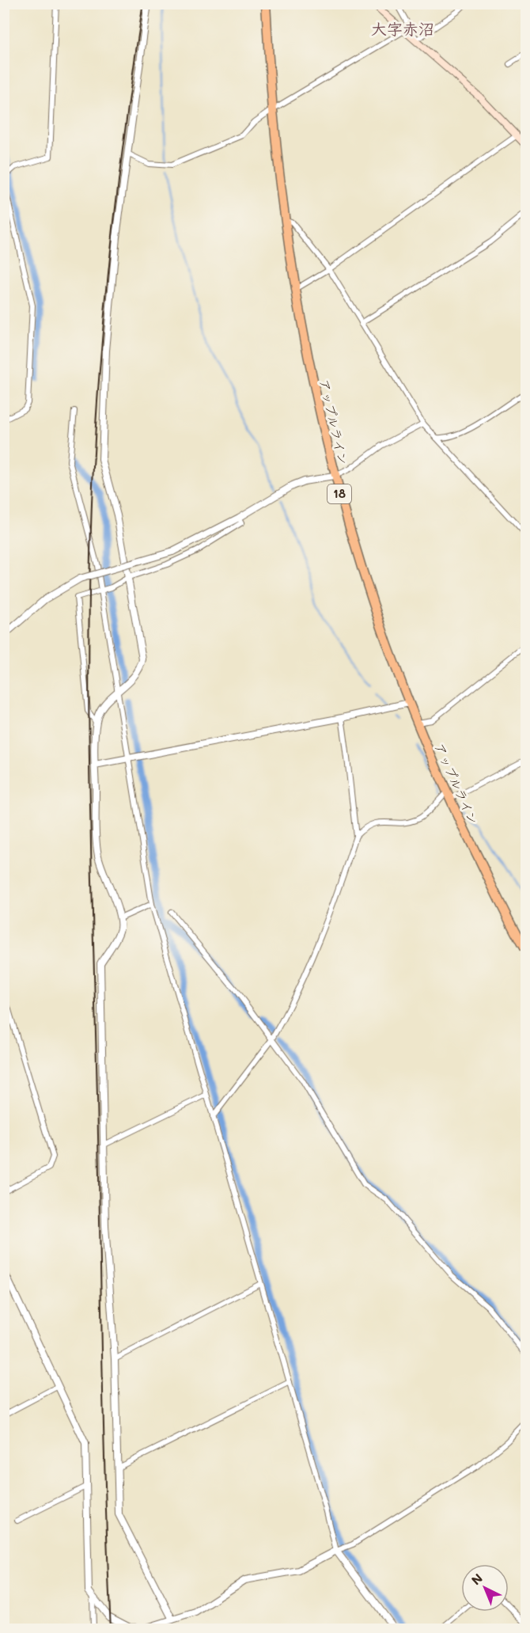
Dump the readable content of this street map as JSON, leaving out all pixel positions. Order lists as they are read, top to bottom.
{
  "streets": {
    "highway": ["アップルライン", "18"]
  },
  "districts": ["大字赤沼"],
  "north": "top left"
}
